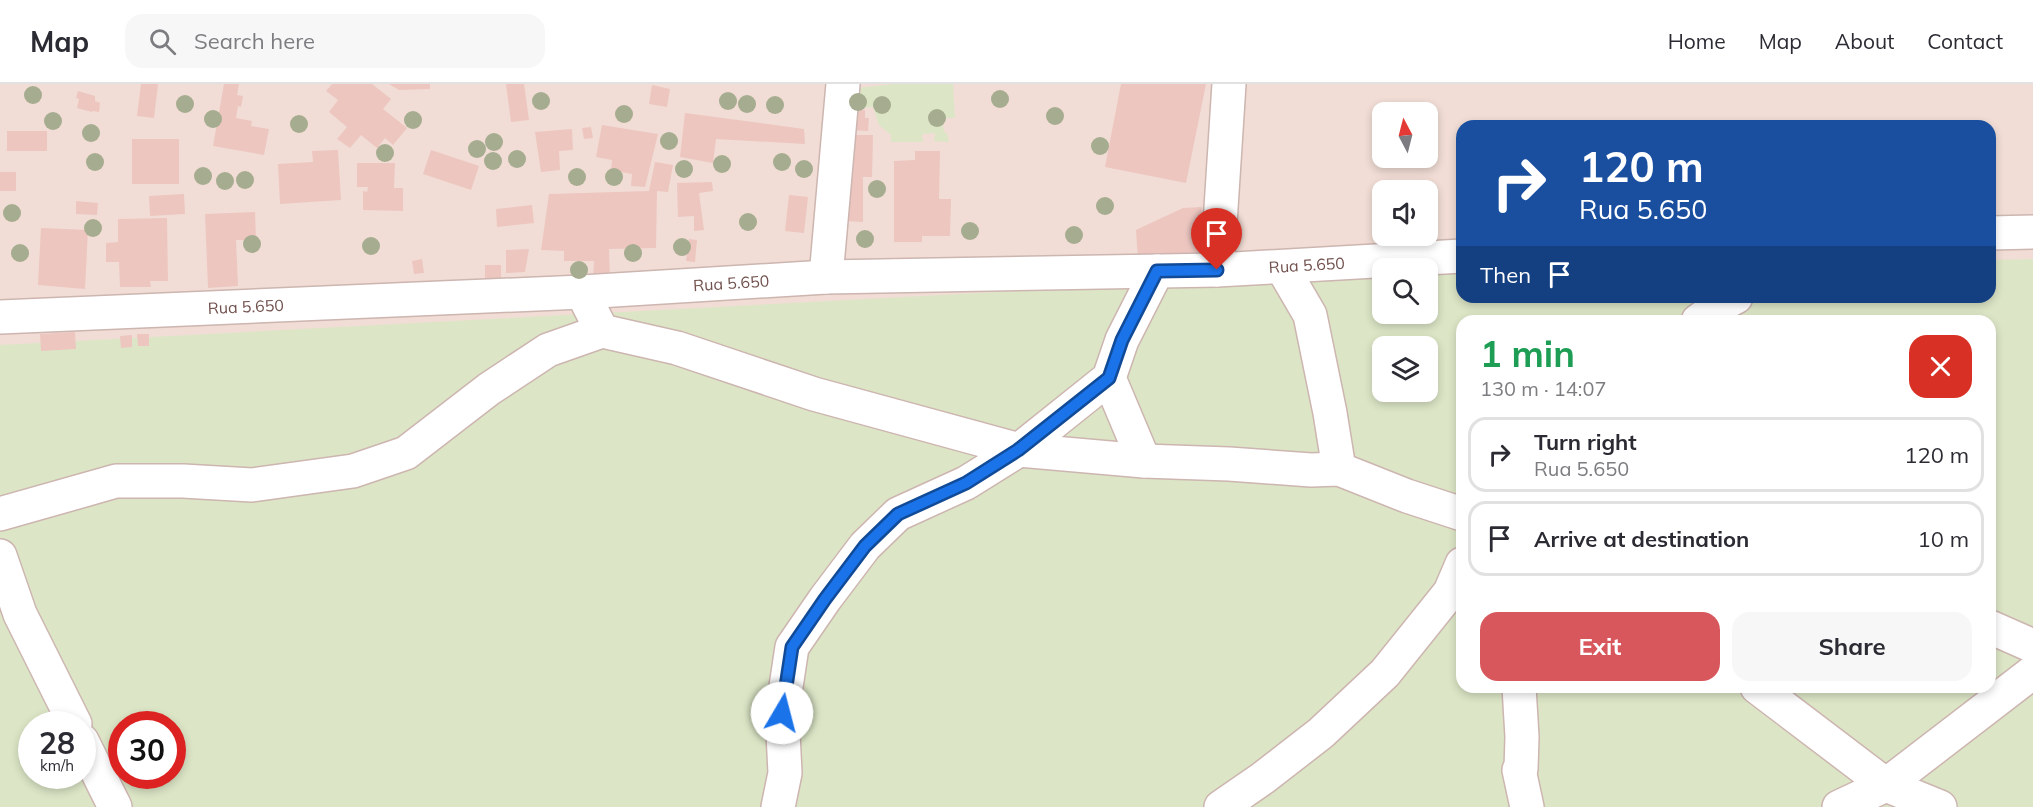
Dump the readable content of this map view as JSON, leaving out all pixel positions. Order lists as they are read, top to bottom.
{
  "streets": {
    "street": ["Rua 5.650"]
  },
  "north": "top",
  "page": {
    "header": "Map",
    "search": "Search here",
    "nav": [
      "Home",
      "Map",
      "About",
      "Contact"
    ],
    "turn": ["120 m", "Rua 5.650"],
    "then": "Then",
    "heading": ["1 min", "130 m · 14:07"],
    "list": [
      {
        "name": "Turn right",
        "note": "Rua 5.650",
        "value": "120 m"
      },
      {
        "name": "Arrive at destination",
        "value": "10 m"
      }
    ],
    "buttons": ["Exit", "Share"],
    "speed": "28 km/h",
    "limit": "30"
  }
}
